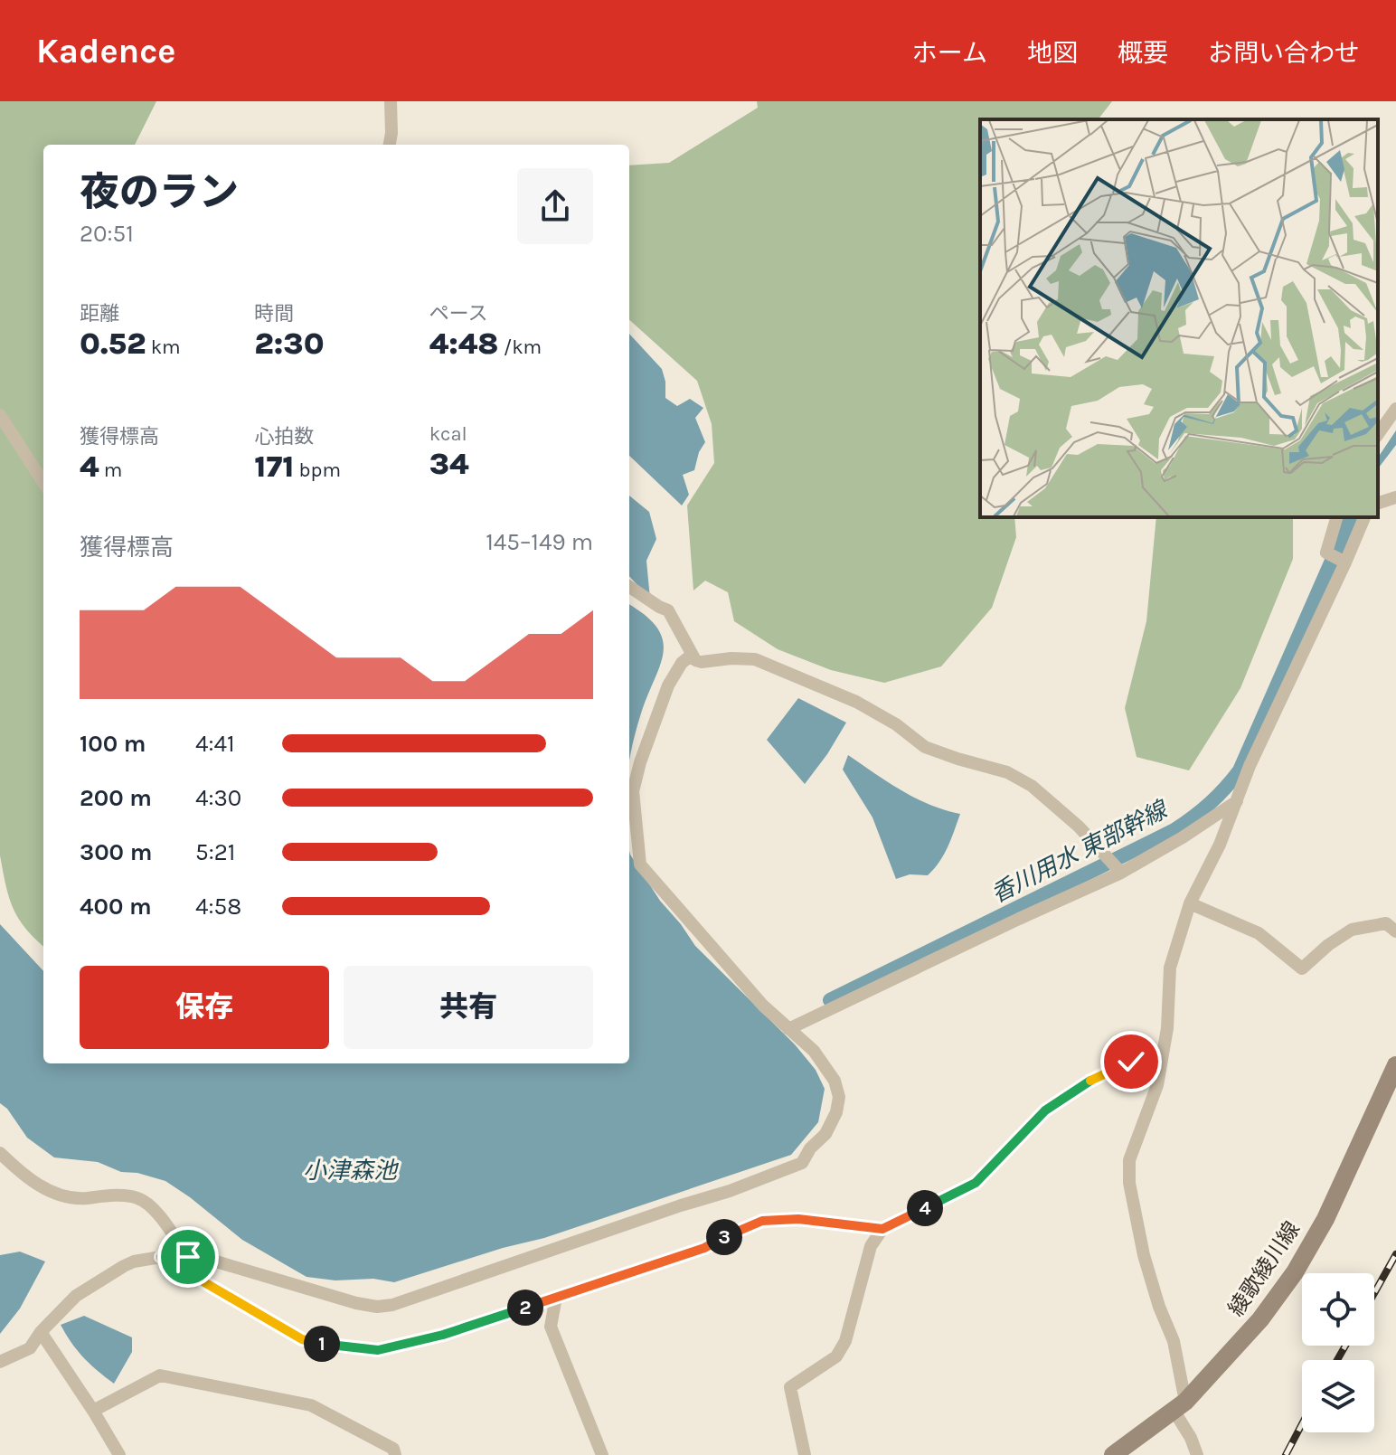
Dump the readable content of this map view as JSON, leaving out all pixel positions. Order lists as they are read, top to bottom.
{
  "streets": {
    "main road": ["綾歌綾川線"]
  },
  "water": ["香川用水 東部幹線", "小津森池"],
  "page": {
    "header": "Kadence",
    "nav": [
      "ホーム",
      "地図",
      "概要",
      "お問い合わせ"
    ],
    "heading": ["夜のラン", "20:51"],
    "stats": [
      ["距離", "0.52 km"],
      ["時間", "2:30"],
      ["ペース", "4:48 /km"],
      ["獲得標高", "4 m"],
      ["心拍数", "171 bpm"],
      ["kcal", "34"]
    ],
    "chart": ["獲得標高", "145–149 m"],
    "list": [
      {
        "name": "100 m",
        "note": "4:41"
      },
      {
        "name": "200 m",
        "note": "4:30"
      },
      {
        "name": "300 m",
        "note": "5:21"
      },
      {
        "name": "400 m",
        "note": "4:58"
      }
    ],
    "buttons": ["保存", "共有"],
    "pins": [
      "4",
      "3",
      "2",
      "1"
    ]
  }
}
